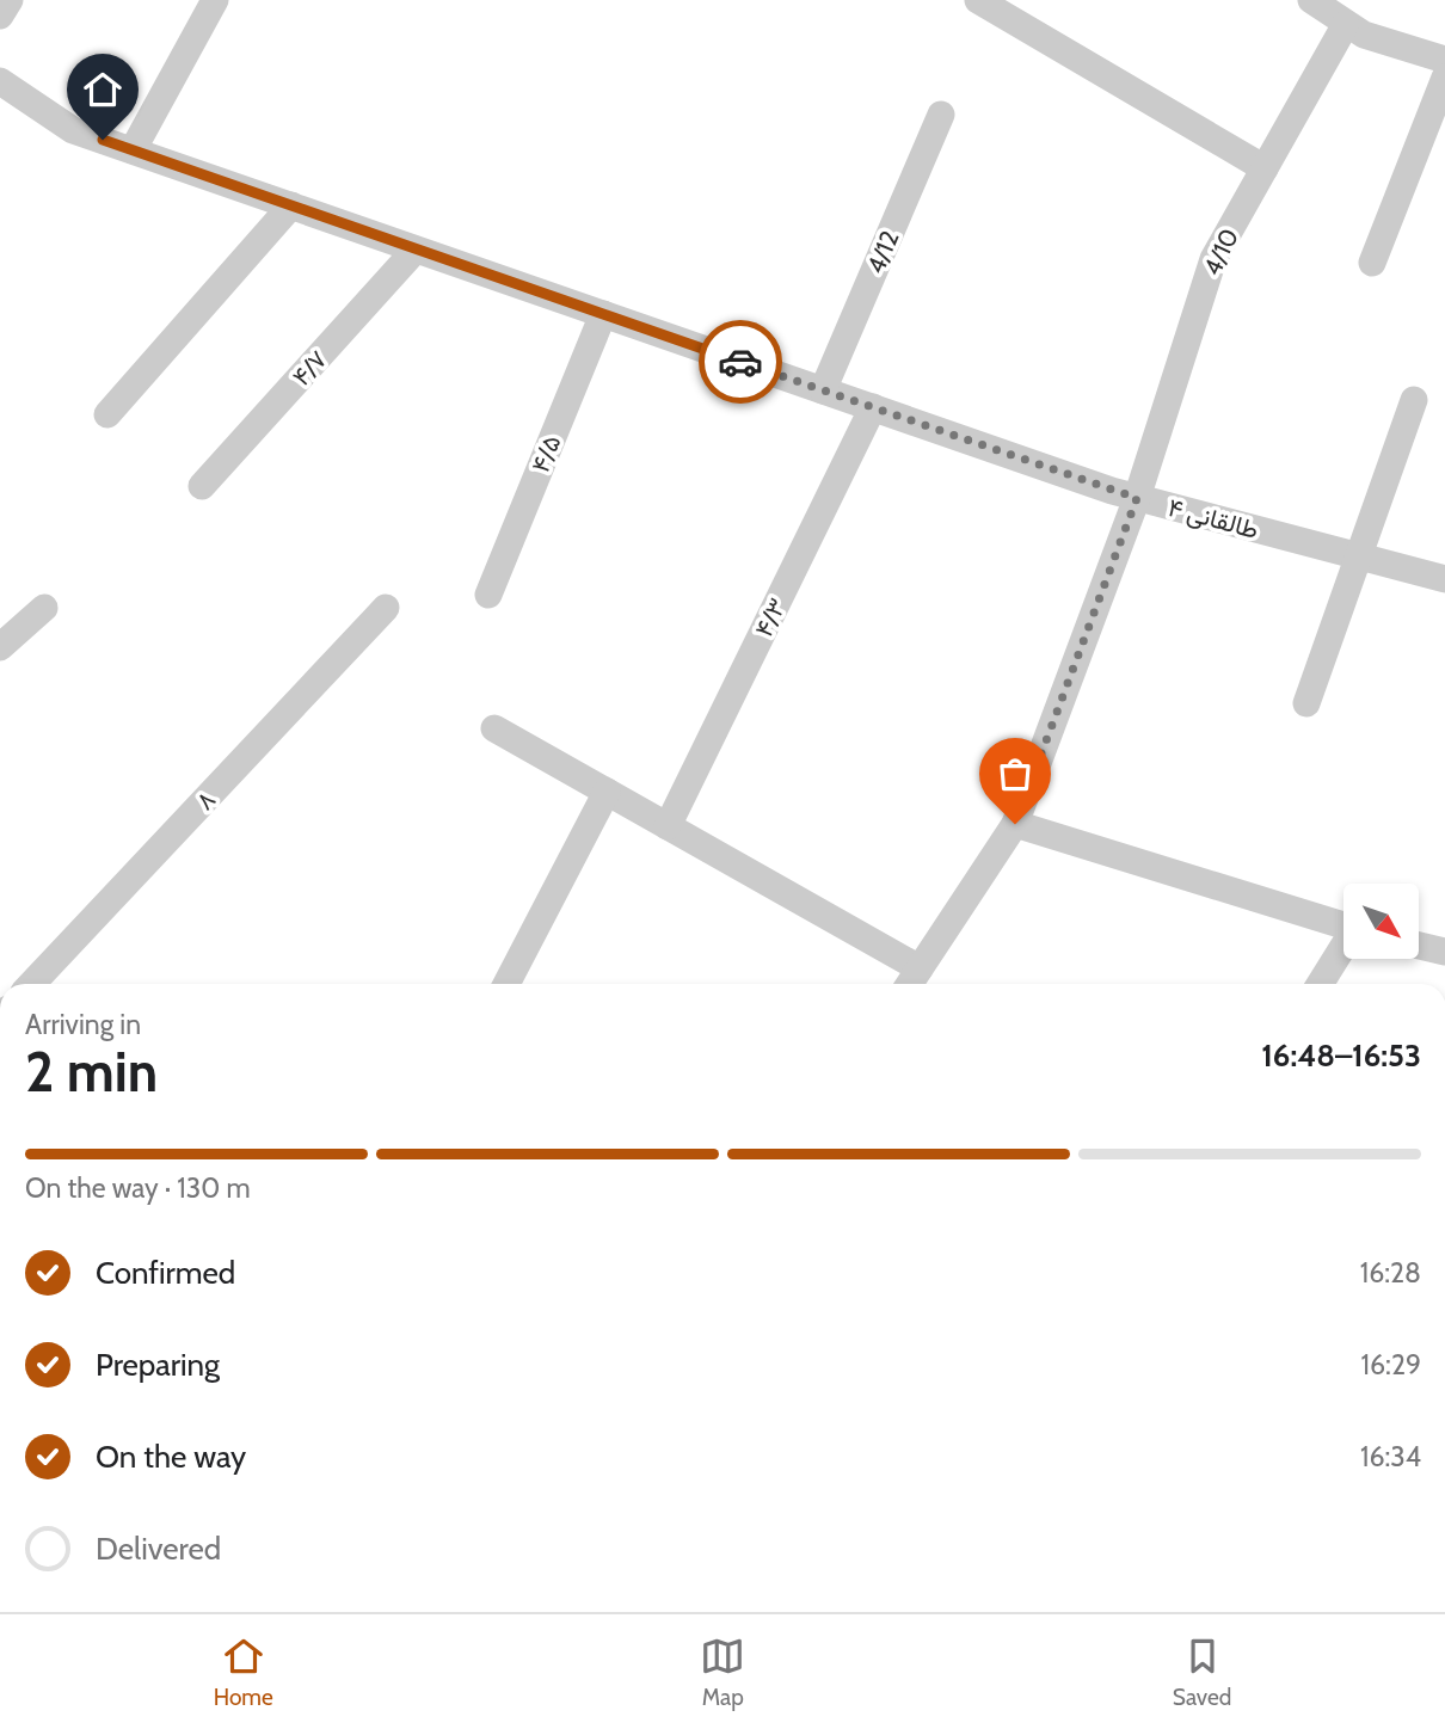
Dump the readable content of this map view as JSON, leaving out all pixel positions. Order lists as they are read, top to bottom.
{
  "streets": {
    "street": [
      "4/12",
      "4/10",
      "۴/۷",
      "۴/۵",
      "طالقانی ۴",
      "۴/۳",
      "۸"
    ]
  },
  "crossings": [
    ["4/12", "طالقانی ۴"],
    ["4/10", "طالقانی ۴"],
    ["۴/۷", "طالقانی ۴"],
    ["۴/۵", "طالقانی ۴"],
    ["طالقانی ۴", "۴/۳"]
  ],
  "north": "bottom right",
  "page": {
    "heading": ["2 min", "Arriving in", "16:48–16:53"],
    "bar": "On the way · 130 m",
    "list": [
      ["Confirmed", "16:28"],
      ["Preparing", "16:29"],
      ["On the way", "16:34"],
      "Delivered"
    ],
    "tabs": ["Home", "Map", "Saved"]
  }
}
